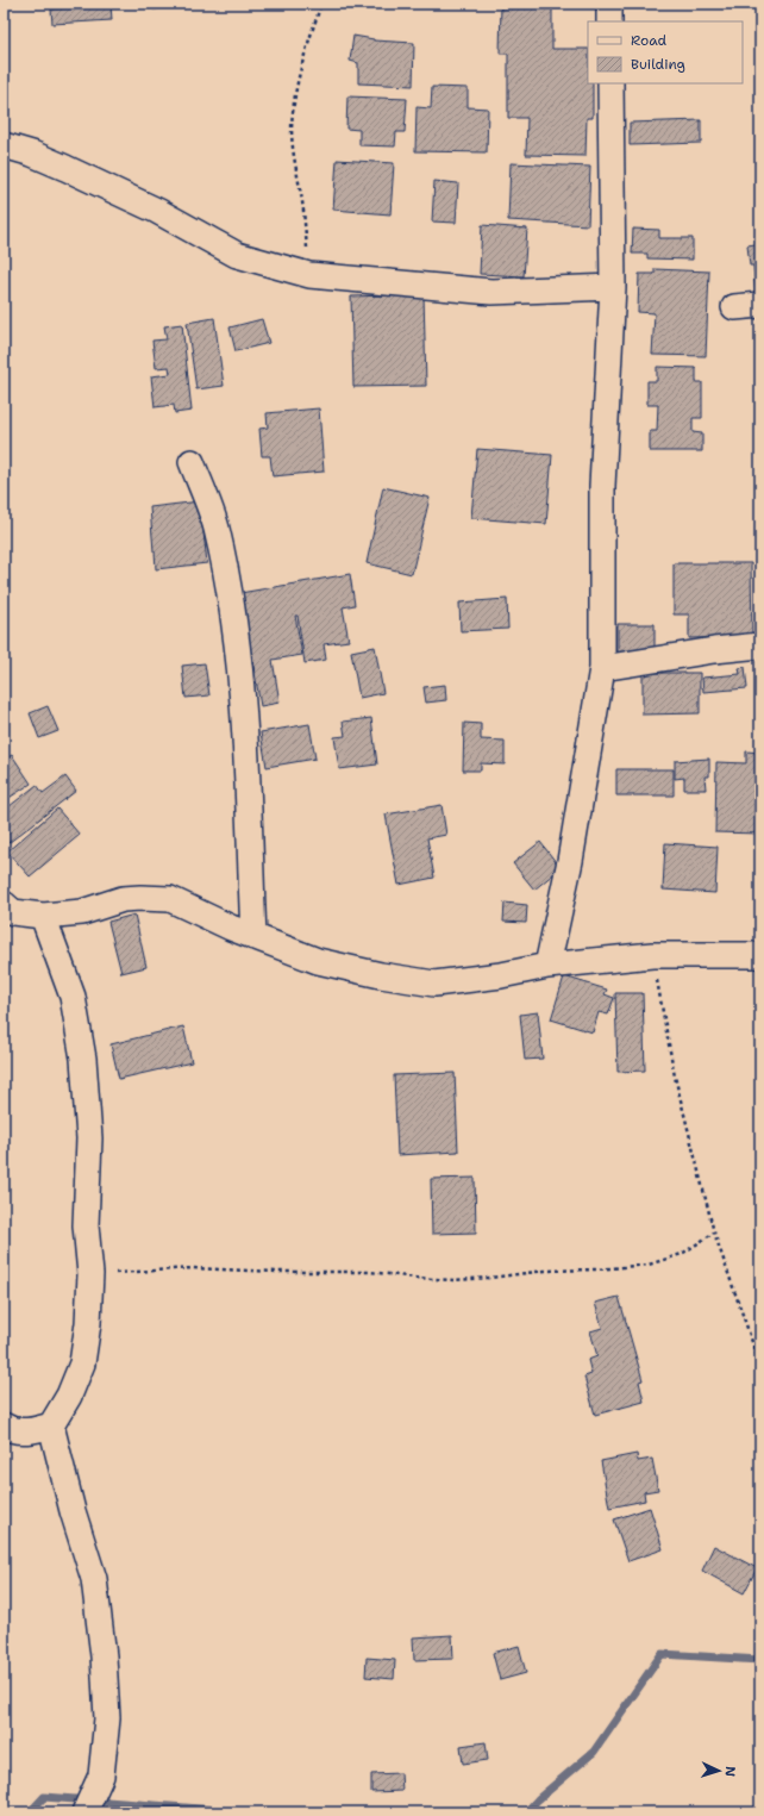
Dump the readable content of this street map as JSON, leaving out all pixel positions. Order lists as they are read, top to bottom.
{
  "legend": ["Road", "Building"],
  "north": "right"
}
